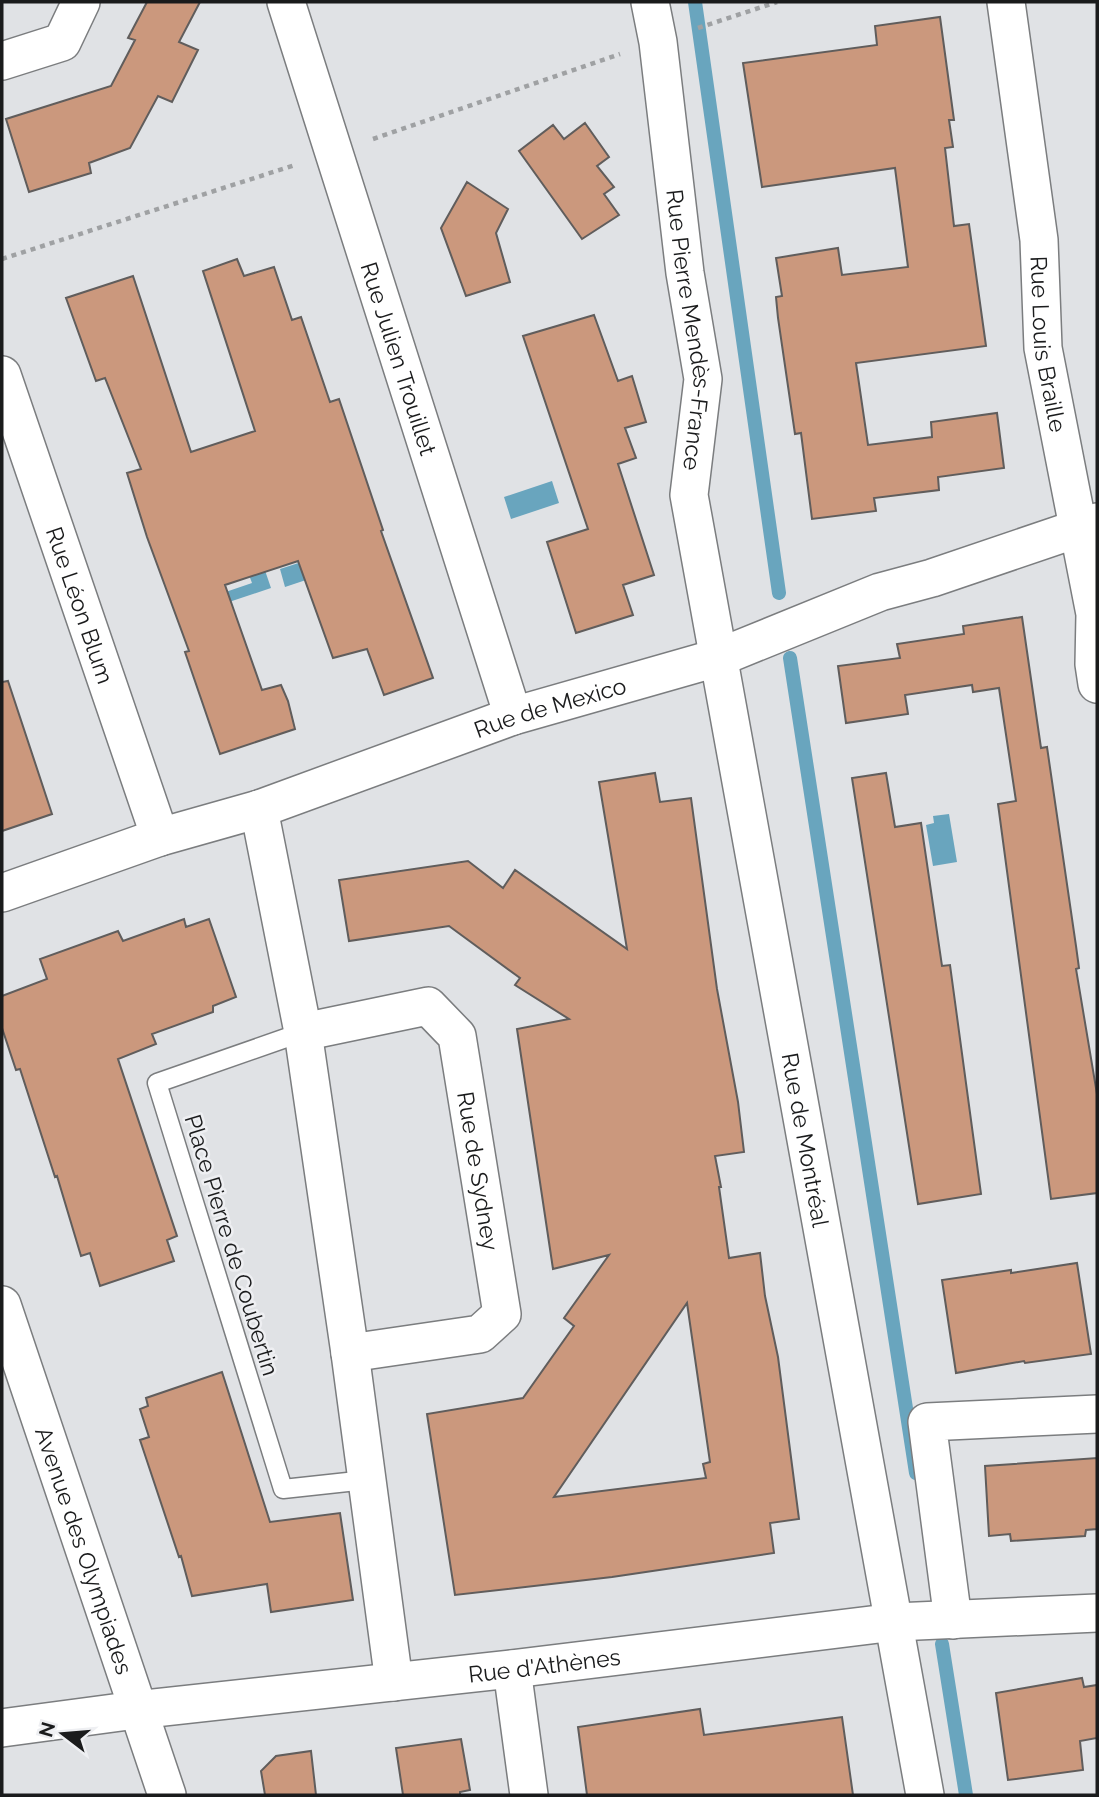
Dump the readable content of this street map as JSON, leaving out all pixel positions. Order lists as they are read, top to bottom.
{
  "streets": {
    "street": [
      "Rue Pierre Mendès-France",
      "Rue Louis Braille",
      "Rue Julien Trouillet",
      "Rue Léon Blum",
      "Rue de Mexico",
      "Rue de Montréal",
      "Rue de Sydney",
      "Avenue des Olympiades",
      "Rue d'Athènes"
    ],
    "lane": ["Place Pierre de Coubertin"]
  },
  "crossings": [
    ["Rue Pierre Mendès-France", "Rue de Mexico"],
    ["Rue Pierre Mendès-France", "Rue de Montréal"],
    ["Rue Louis Braille", "Rue de Mexico"],
    ["Rue Julien Trouillet", "Rue de Mexico"],
    ["Rue Léon Blum", "Rue de Mexico"],
    ["Rue de Mexico", "Rue de Montréal"],
    ["Rue de Montréal", "Rue d'Athènes"],
    ["Rue de Sydney", "Place Pierre de Coubertin"],
    ["Avenue des Olympiades", "Rue d'Athènes"]
  ],
  "north": "left"
}
